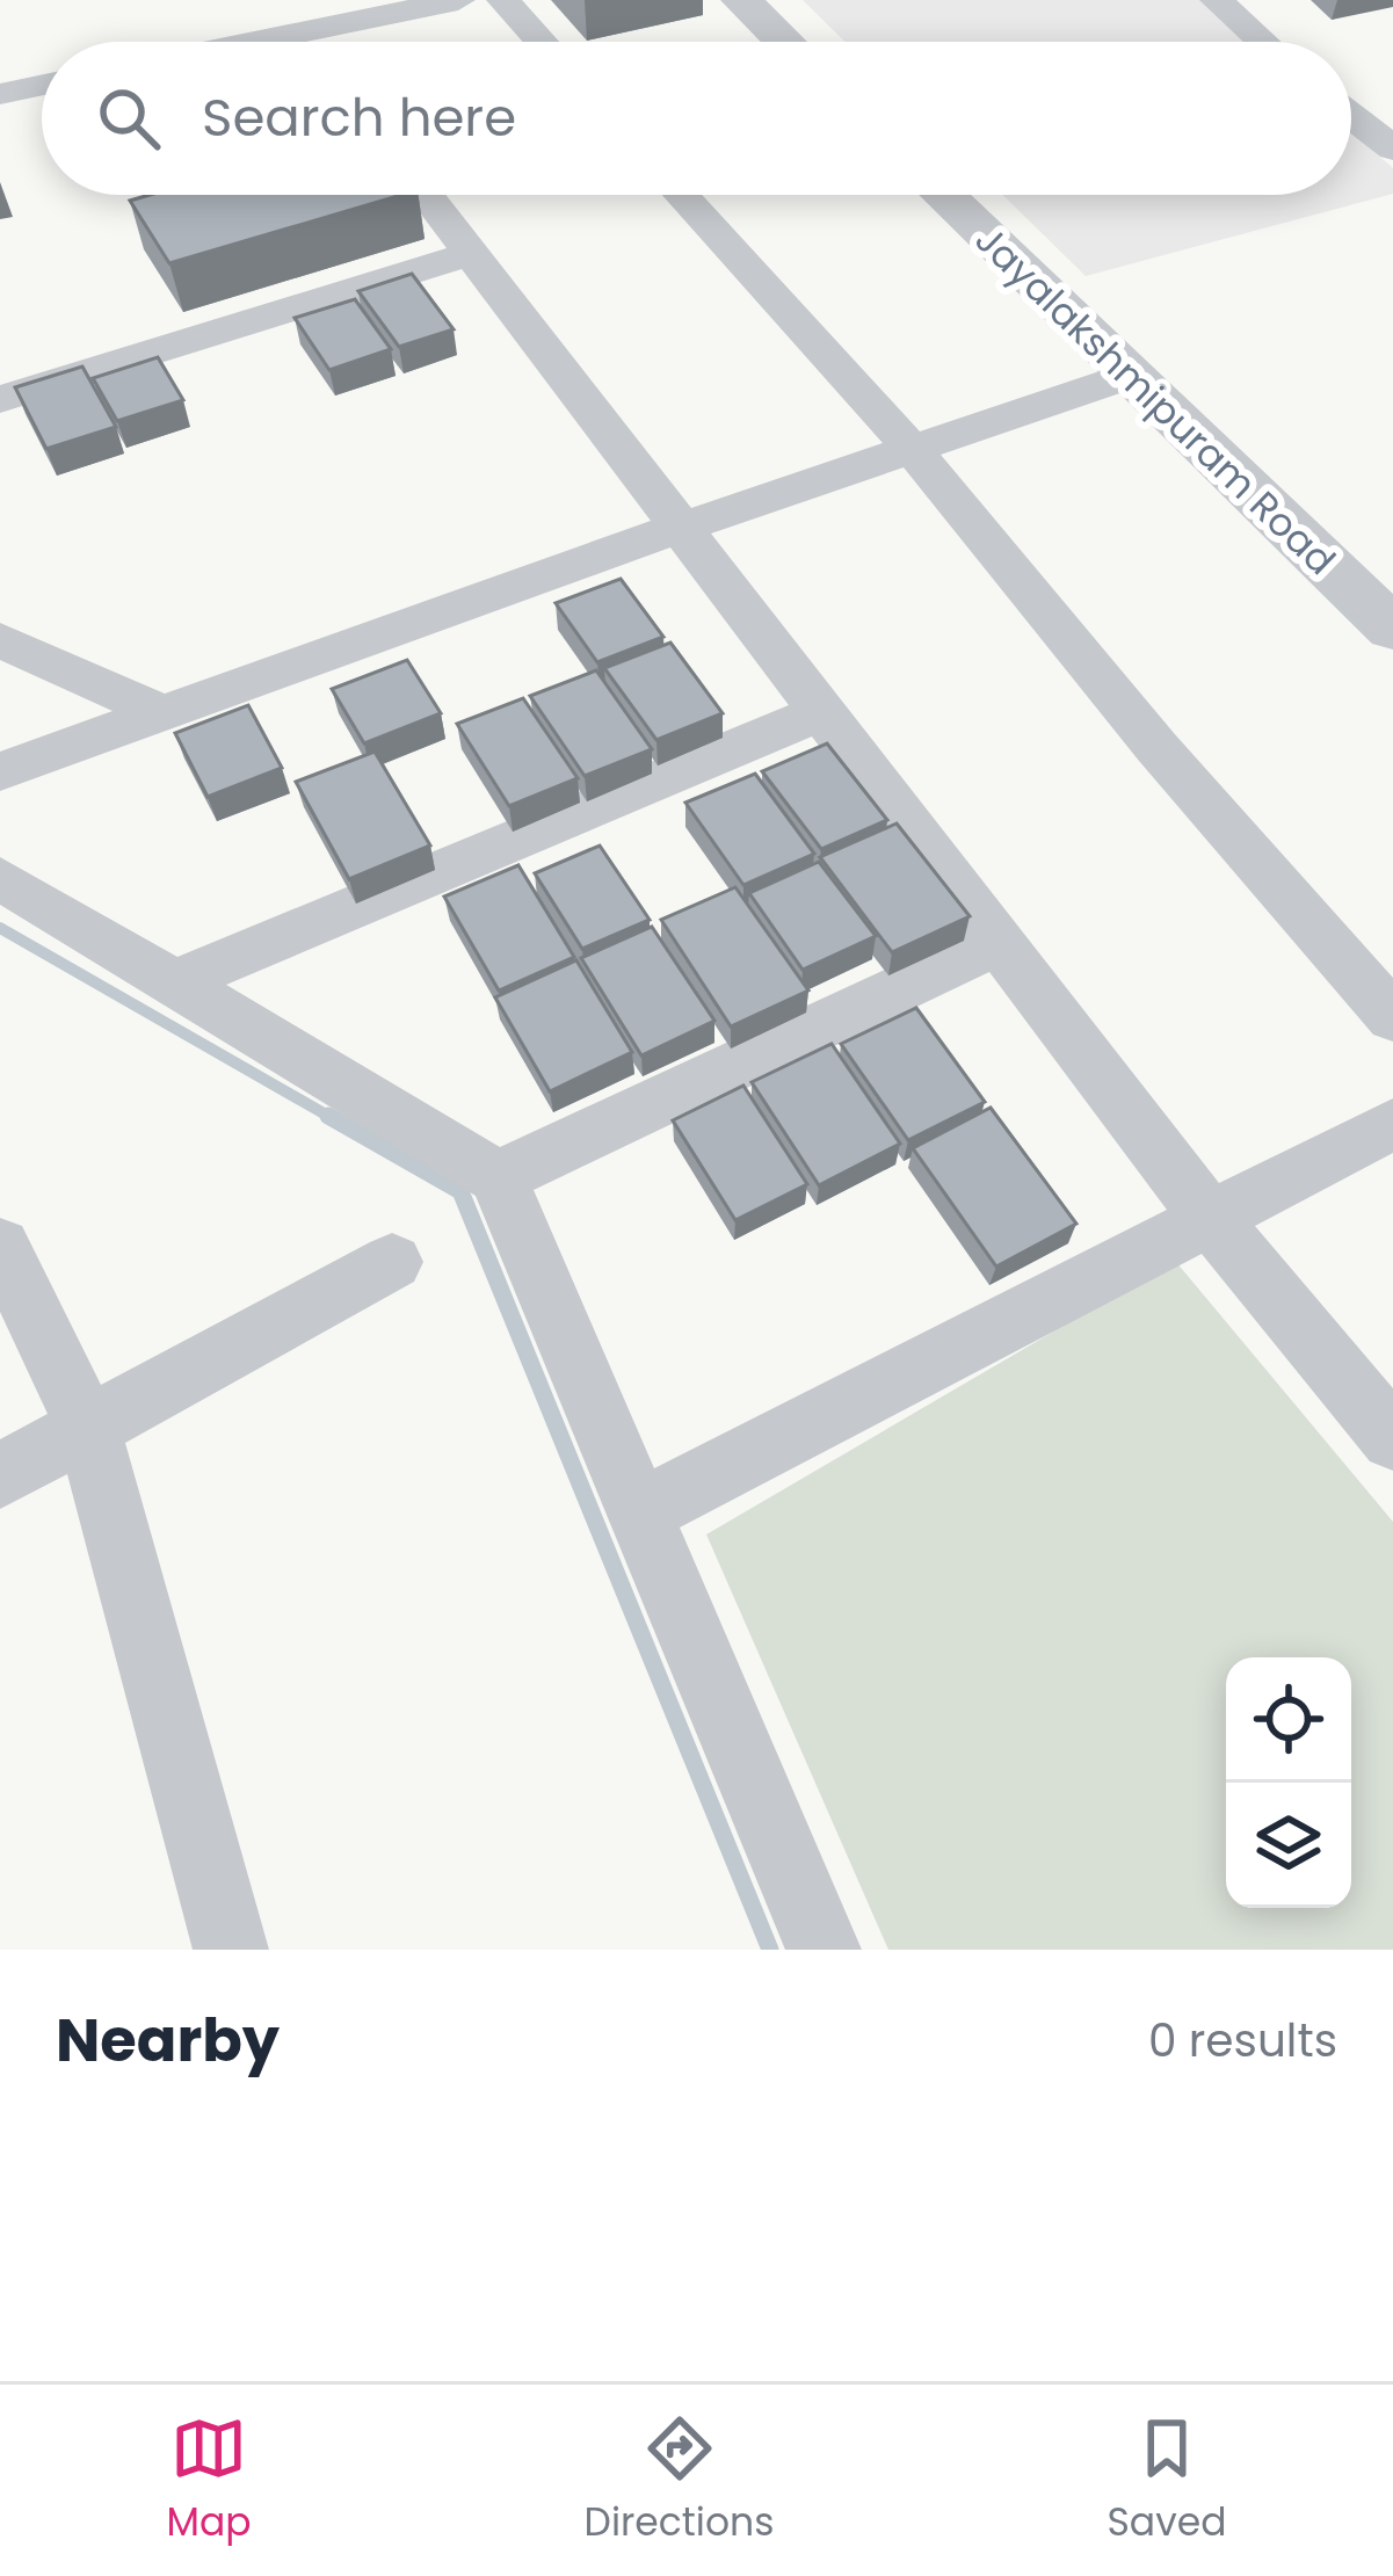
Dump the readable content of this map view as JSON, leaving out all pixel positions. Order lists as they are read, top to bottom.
{
  "streets": {
    "street": ["Jayalakshmipuram Road"]
  },
  "page": {
    "search": "Search here",
    "heading": ["Nearby", "0 results"],
    "nav": ["Map", "Directions", "Saved"]
  }
}
